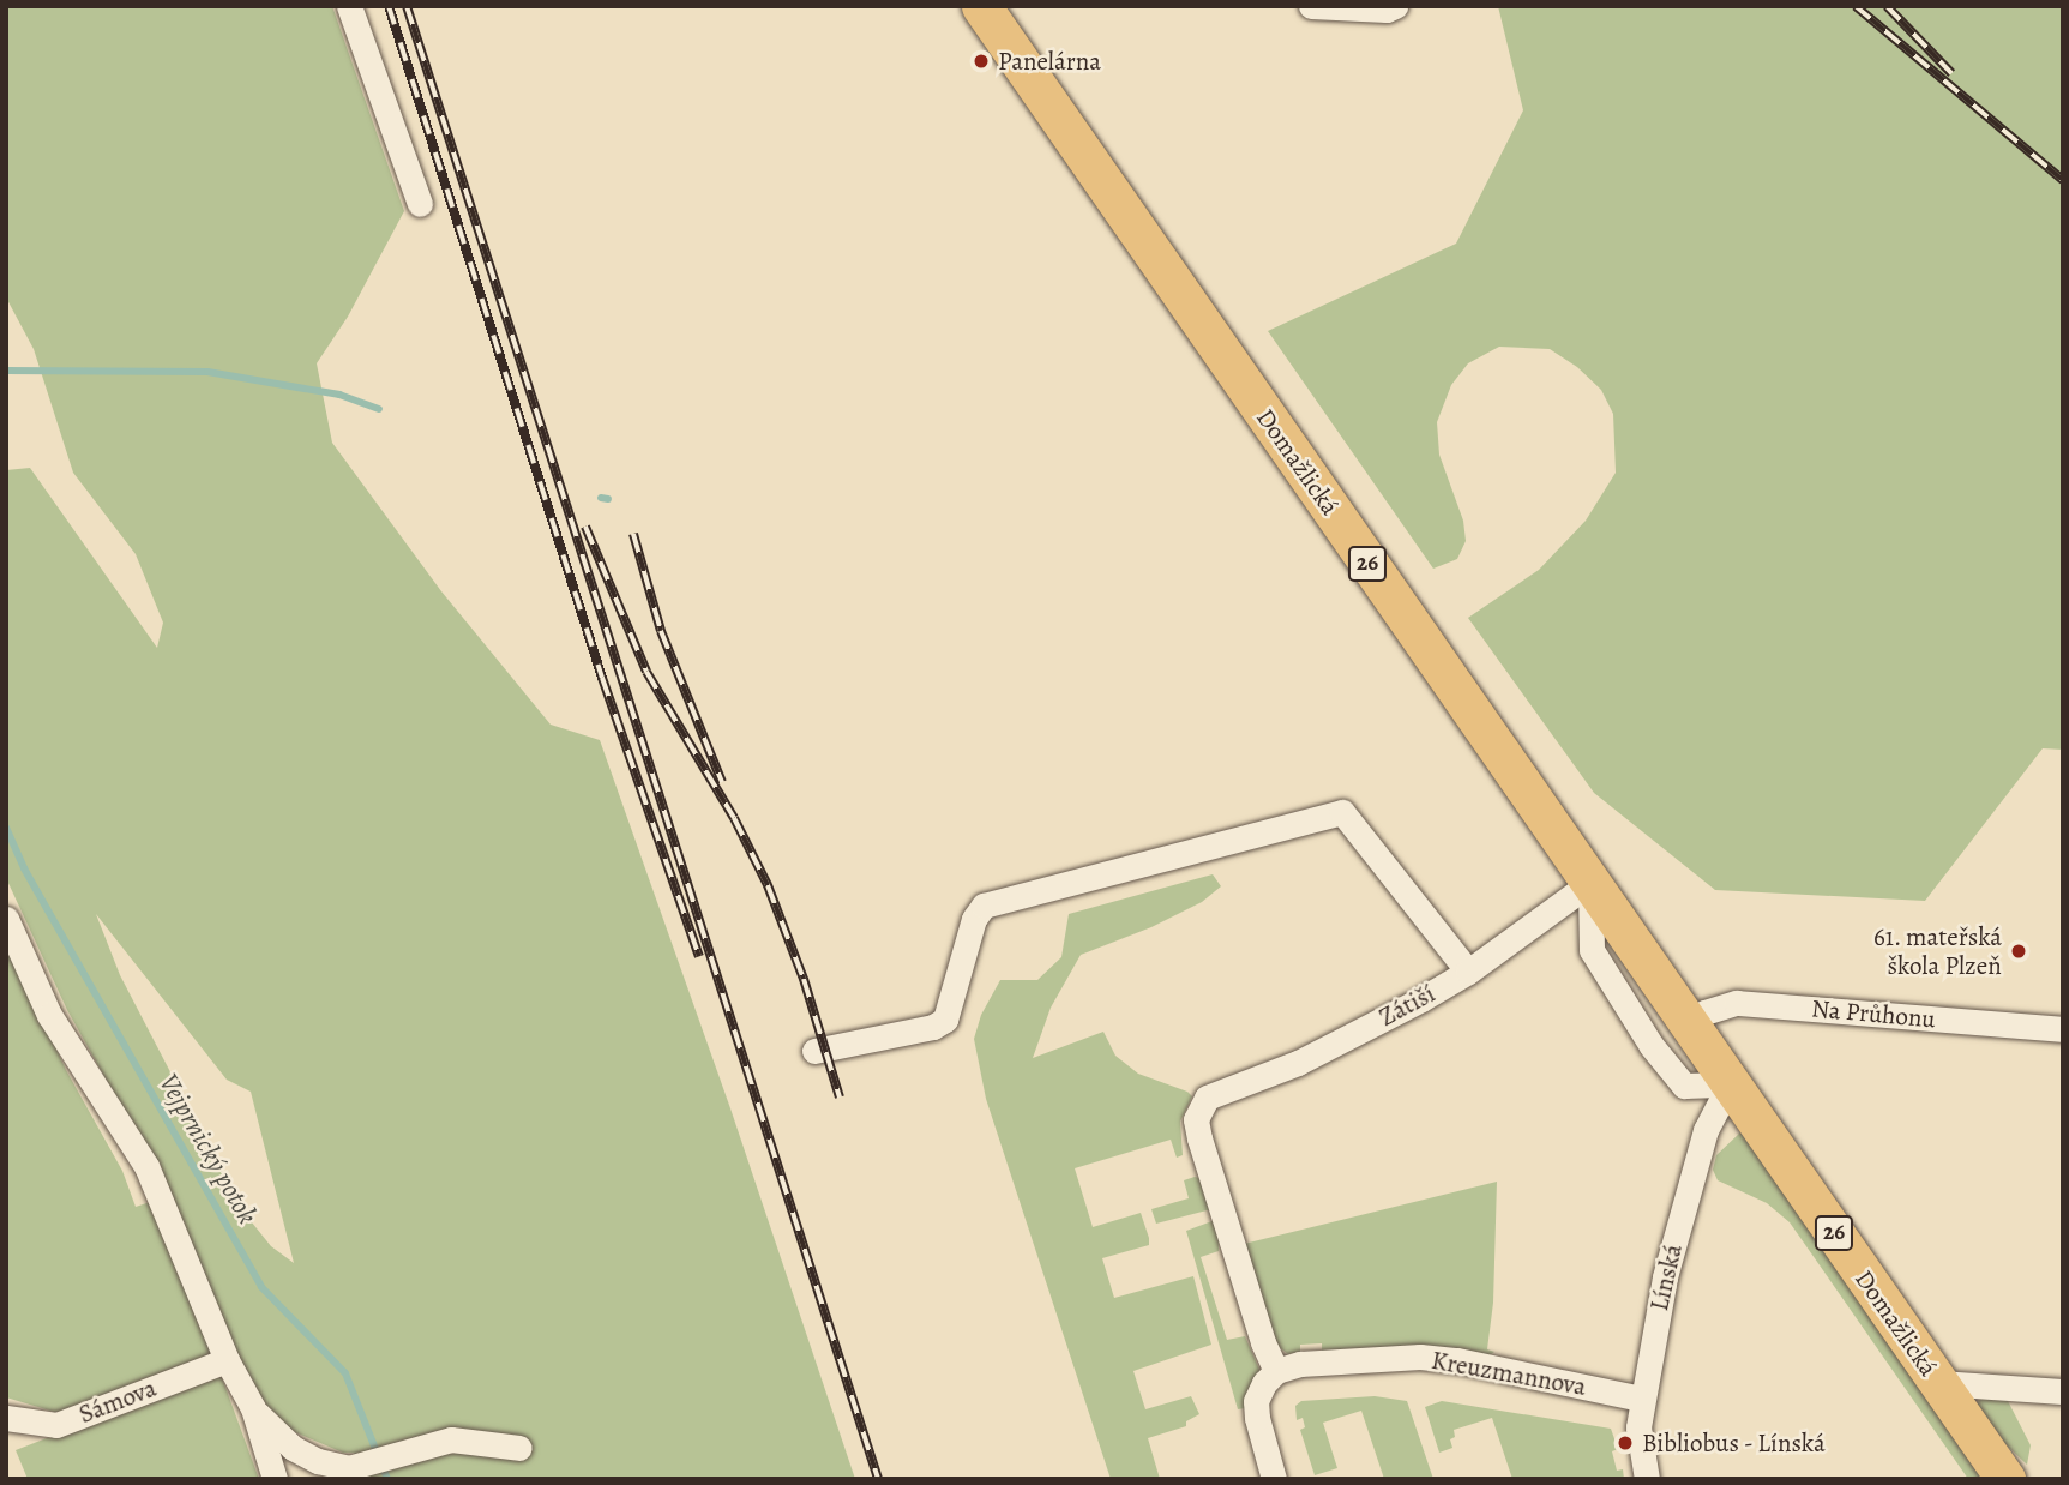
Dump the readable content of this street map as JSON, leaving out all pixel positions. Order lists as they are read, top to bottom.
{
  "streets": {
    "main road": ["Domažlická", "26"],
    "street": [
      "Zátiší",
      "Na Průhonu",
      "Línská",
      "Kreuzmannova",
      "Sámova"
    ]
  },
  "crossings": [
    ["Domažlická", "Zátiší"],
    ["Domažlická", "Na Průhonu"],
    ["Domažlická", "Línská"],
    ["Zátiší", "Kreuzmannova"],
    ["Línská", "Kreuzmannova"]
  ],
  "water": ["Vejprnický potok"],
  "places": ["Panelárna", "61. mateřská škola Plzeň", "Bibliobus - Línská"]
}
